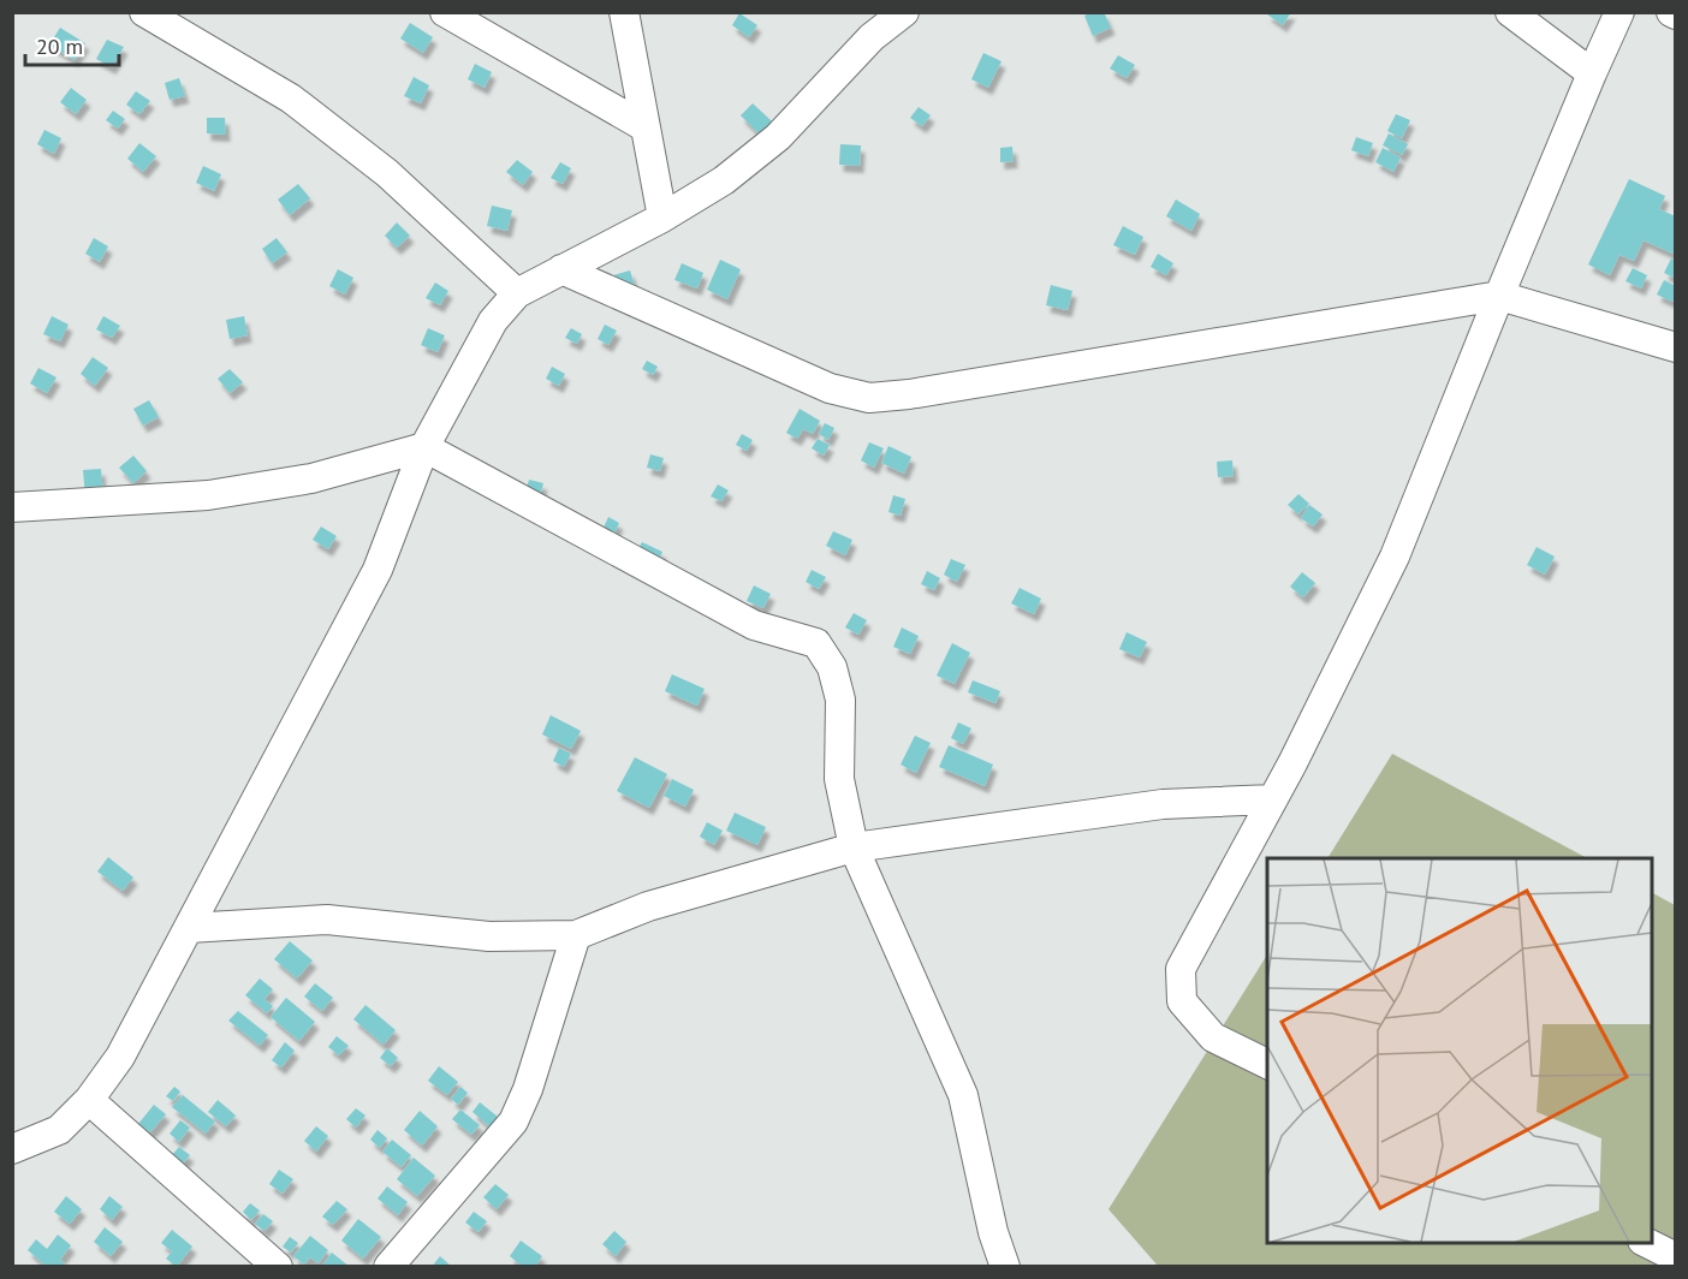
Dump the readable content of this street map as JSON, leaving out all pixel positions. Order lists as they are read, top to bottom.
{
  "scale_bar": "20 m"
}
